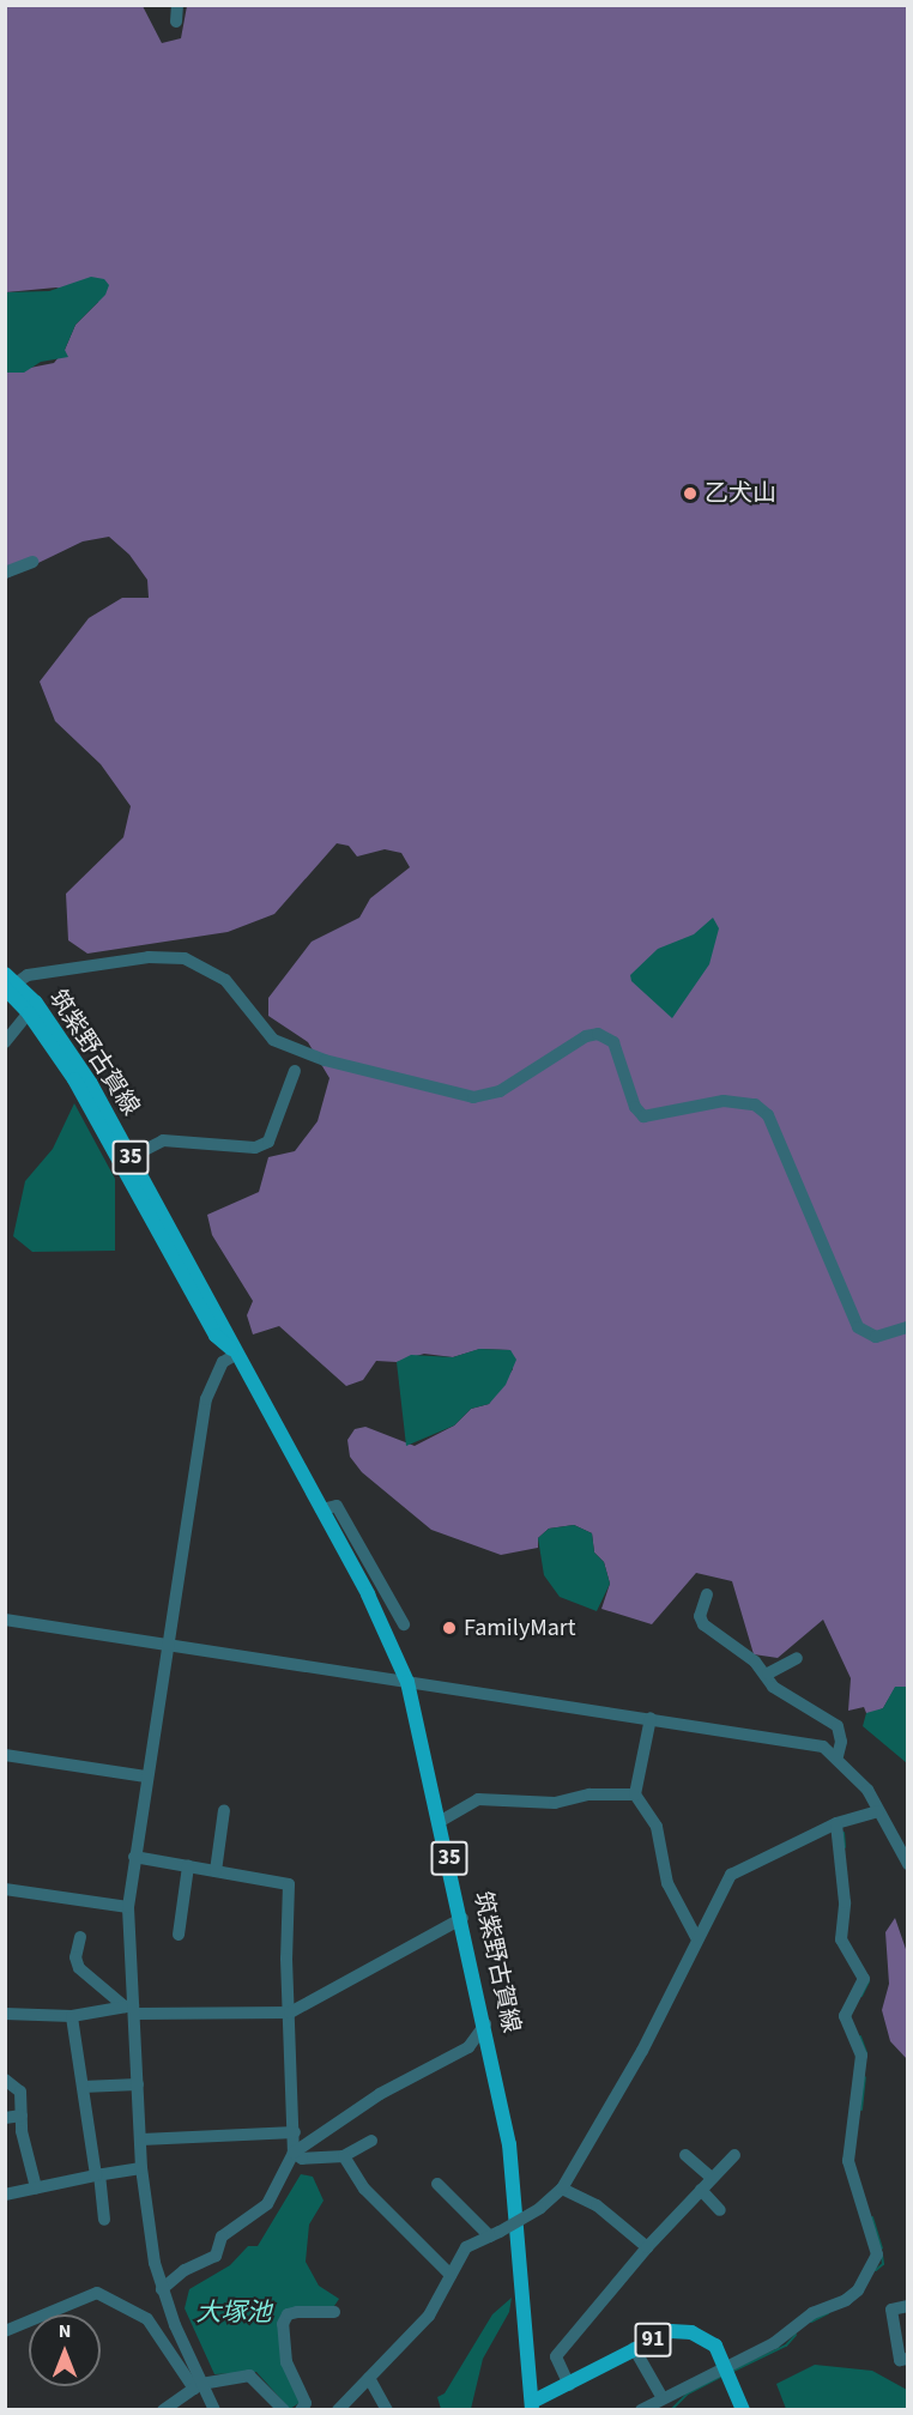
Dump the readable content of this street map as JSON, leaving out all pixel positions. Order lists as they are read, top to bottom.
{
  "streets": {
    "main road": ["筑紫野古賀線", "35", "91"]
  },
  "crossings": [
    ["筑紫野古賀線", "91"]
  ],
  "water": ["大塚池"],
  "places": ["乙犬山", "FamilyMart"],
  "north": "top"
}
